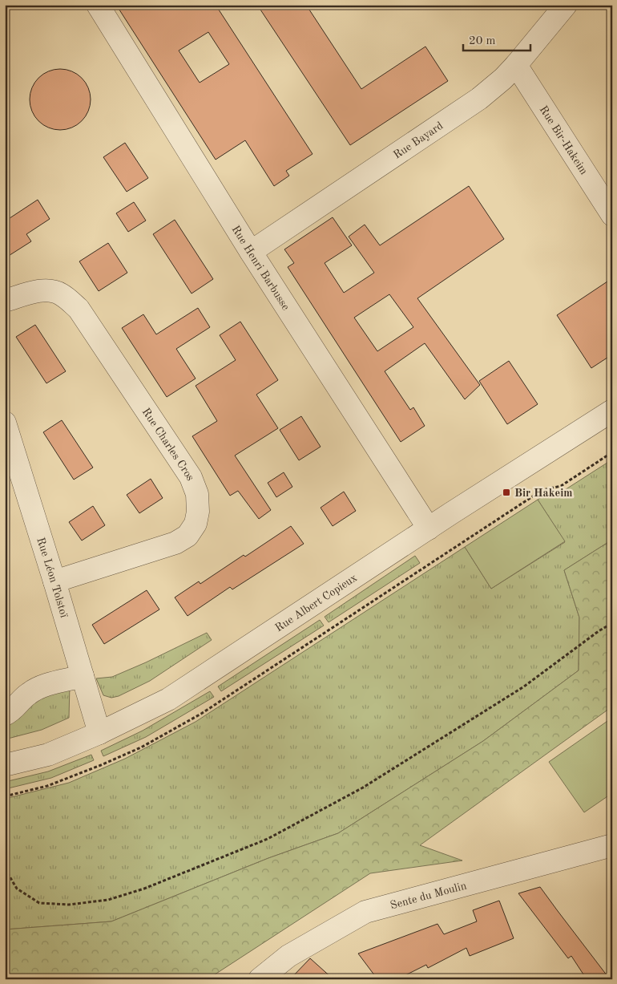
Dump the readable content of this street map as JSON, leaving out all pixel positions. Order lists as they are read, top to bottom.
{
  "streets": {
    "street": [
      "Rue Bayard",
      "Rue Bir-Hakeim",
      "Rue Henri Barbusse",
      "Rue Charles Cros",
      "Rue Léon Tolstoï",
      "Rue Albert Copieux",
      "Sente du Moulin"
    ]
  },
  "crossings": [
    ["Rue Bayard", "Rue Bir-Hakeim"],
    ["Rue Bayard", "Rue Henri Barbusse"],
    ["Rue Henri Barbusse", "Rue Albert Copieux"],
    ["Rue Charles Cros", "Rue Léon Tolstoï"],
    ["Rue Léon Tolstoï", "Rue Albert Copieux"]
  ],
  "places": {
    "transit": ["Bir Hakeim"]
  },
  "scale_bar": "20 m"
}
